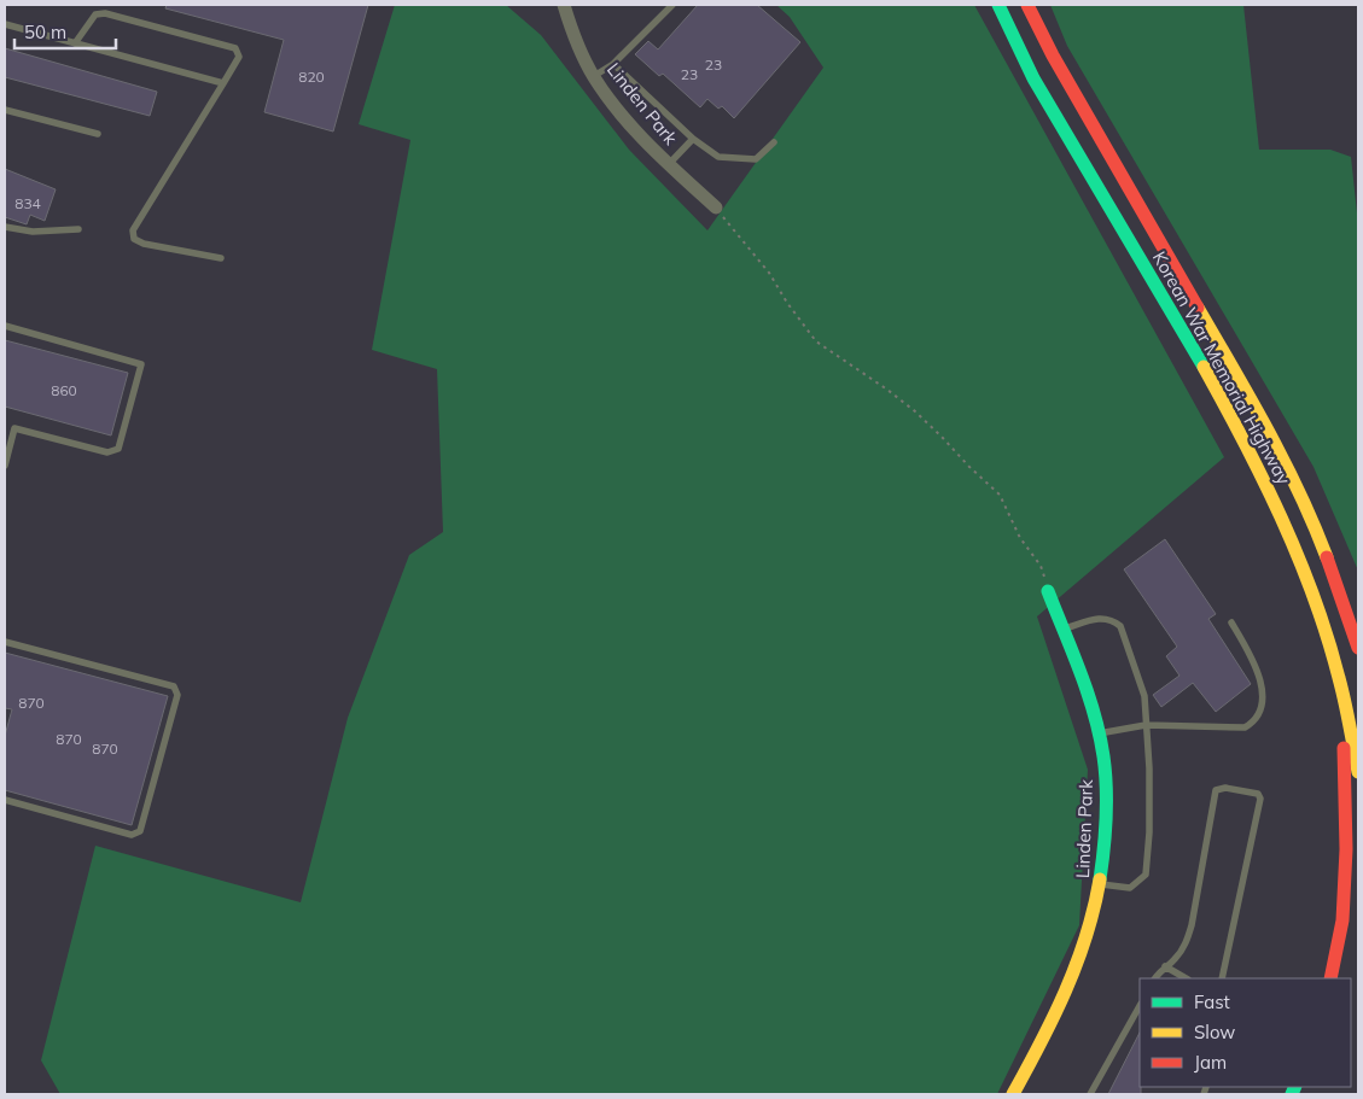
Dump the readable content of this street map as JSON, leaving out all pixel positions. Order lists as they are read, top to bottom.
{
  "streets": {
    "main road": ["Linden Park", "Korean War Memorial Highway"]
  },
  "house_numbers": [
    "23",
    "23",
    "820",
    "834",
    "860",
    "870",
    "870",
    "870"
  ],
  "legend": ["Fast", "Slow", "Jam"],
  "scale_bar": "50 m"
}
